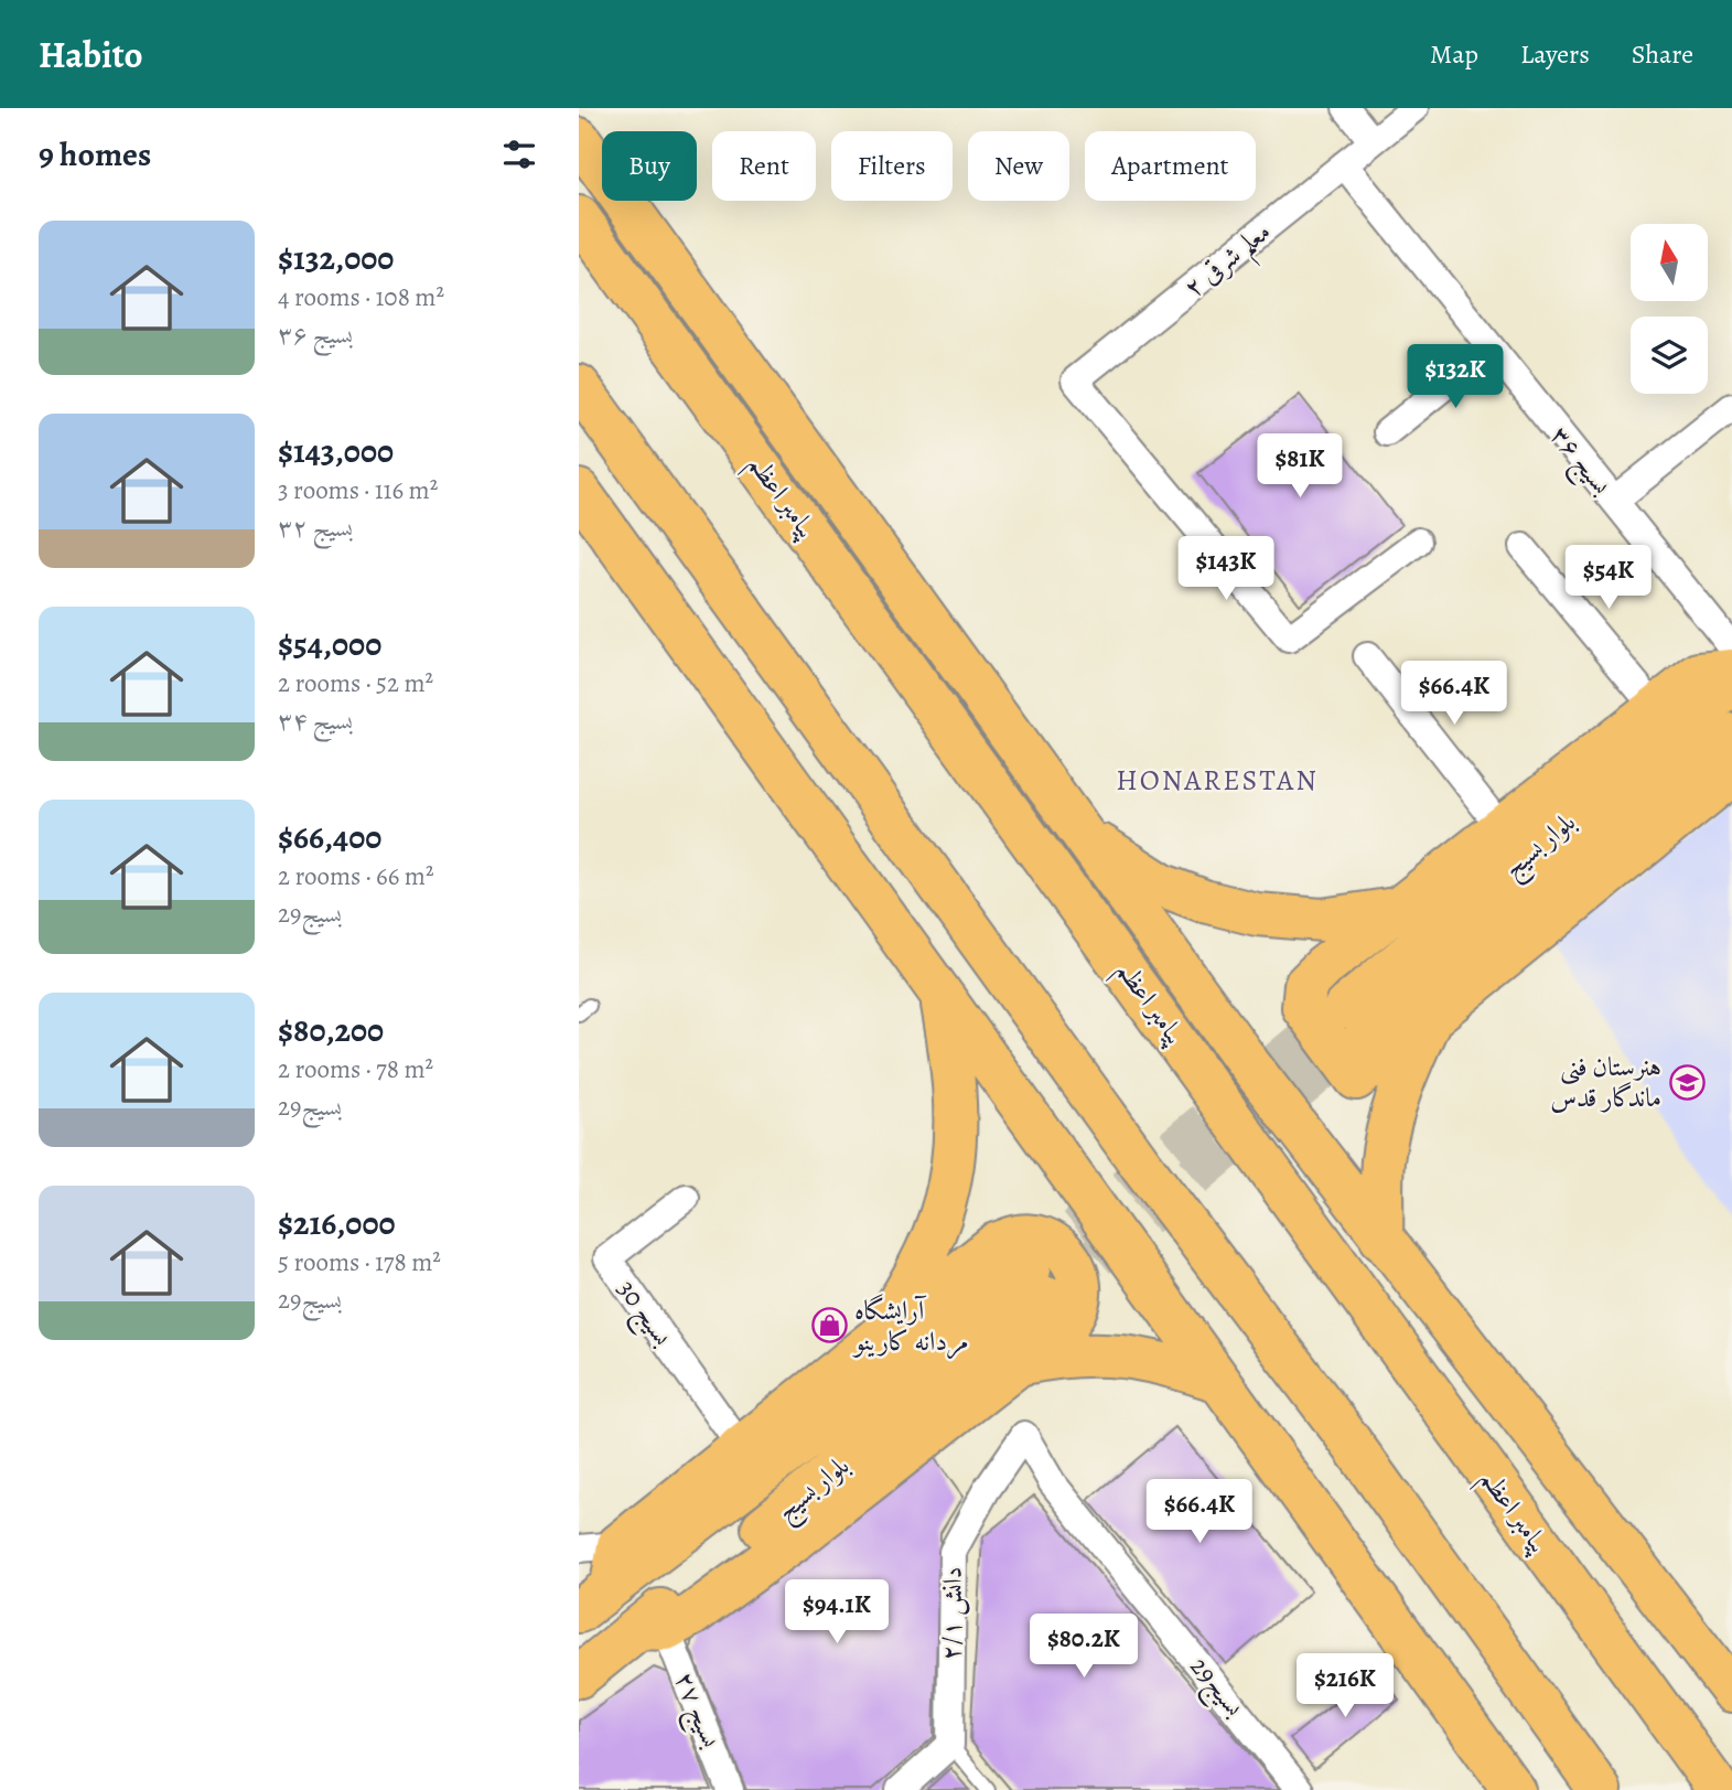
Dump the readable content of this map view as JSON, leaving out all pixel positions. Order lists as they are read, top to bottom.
{
  "streets": {
    "main road": ["پیامبر اعظم", "بلوار بسیج"],
    "street": [
      "معلم شرقی ۲",
      "بسیج ۳۶",
      "بسیج 30",
      "دانش ۲/۱",
      "بسیج29",
      "بسیج ۲۷"
    ]
  },
  "crossings": [
    ["معلم شرقی ۲", "بسیج ۳۶"],
    ["بلوار بسیج", "بسیج ۲۷"],
    ["دانش ۲/۱", "بسیج29"]
  ],
  "districts": ["HONARESTAN"],
  "places": {
    "school or university": ["هنرستان فنی ماندگار قدس"],
    "shop": ["آرایشگاه مردانه کارینو"]
  },
  "north": "top",
  "page": {
    "header": "Habito",
    "nav": ["Map", "Layers", "Share"],
    "heading": "9 homes",
    "chip": [
      "Buy",
      "Rent",
      "Filters",
      "New",
      "Apartment"
    ],
    "list": [
      {
        "name": "$132,000",
        "note": "4 rooms · 108 m² · بسیج ۳۶"
      },
      {
        "name": "$143,000",
        "note": "3 rooms · 116 m² · بسیج ۳۲"
      },
      {
        "name": "$54,000",
        "note": "2 rooms · 52 m² · بسیج ۳۴"
      },
      {
        "name": "$66,400",
        "note": "2 rooms · 66 m² · بسیج29"
      },
      {
        "name": "$80,200",
        "note": "2 rooms · 78 m² · بسیج29"
      },
      {
        "name": "$216,000",
        "note": "5 rooms · 178 m² · بسیج29"
      }
    ],
    "price": [
      "$132K",
      "$81K",
      "$143K",
      "$54K",
      "$66.4K",
      "$66.4K",
      "$94.1K",
      "$80.2K",
      "$216K"
    ]
  }
}
